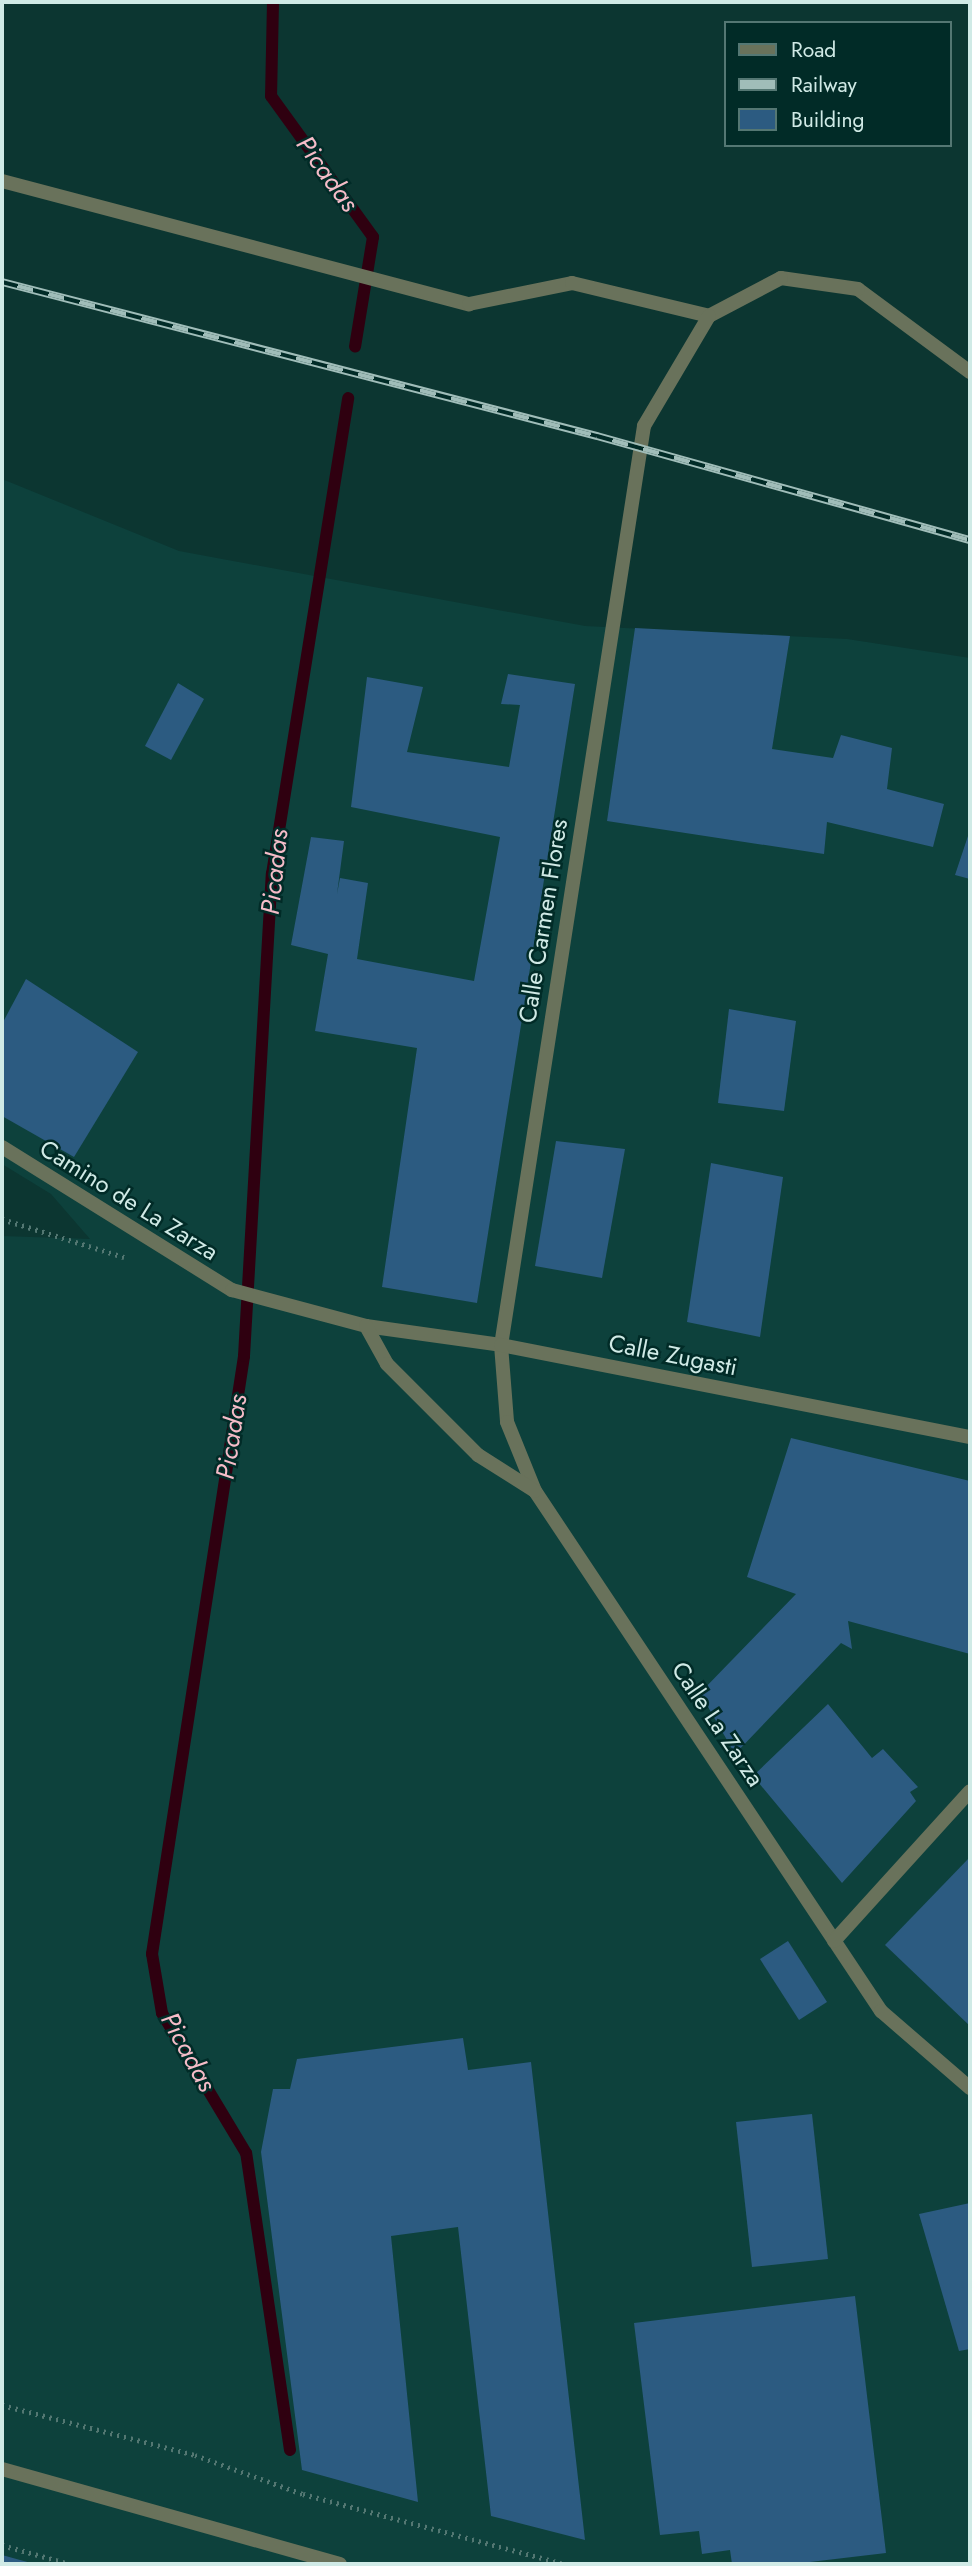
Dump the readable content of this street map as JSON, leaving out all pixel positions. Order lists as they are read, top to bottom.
{
  "streets": {
    "street": [
      "Calle Carmen Flores",
      "Camino de La Zarza",
      "Calle Zugasti",
      "Calle La Zarza"
    ]
  },
  "crossings": [
    ["Calle Carmen Flores", "Calle Zugasti"],
    ["Calle Carmen Flores", "Calle La Zarza"],
    ["Camino de La Zarza", "Calle Zugasti"],
    ["Calle Zugasti", "Calle La Zarza"]
  ],
  "water": ["Picadas"],
  "legend": ["Road", "Railway", "Building"]
}
